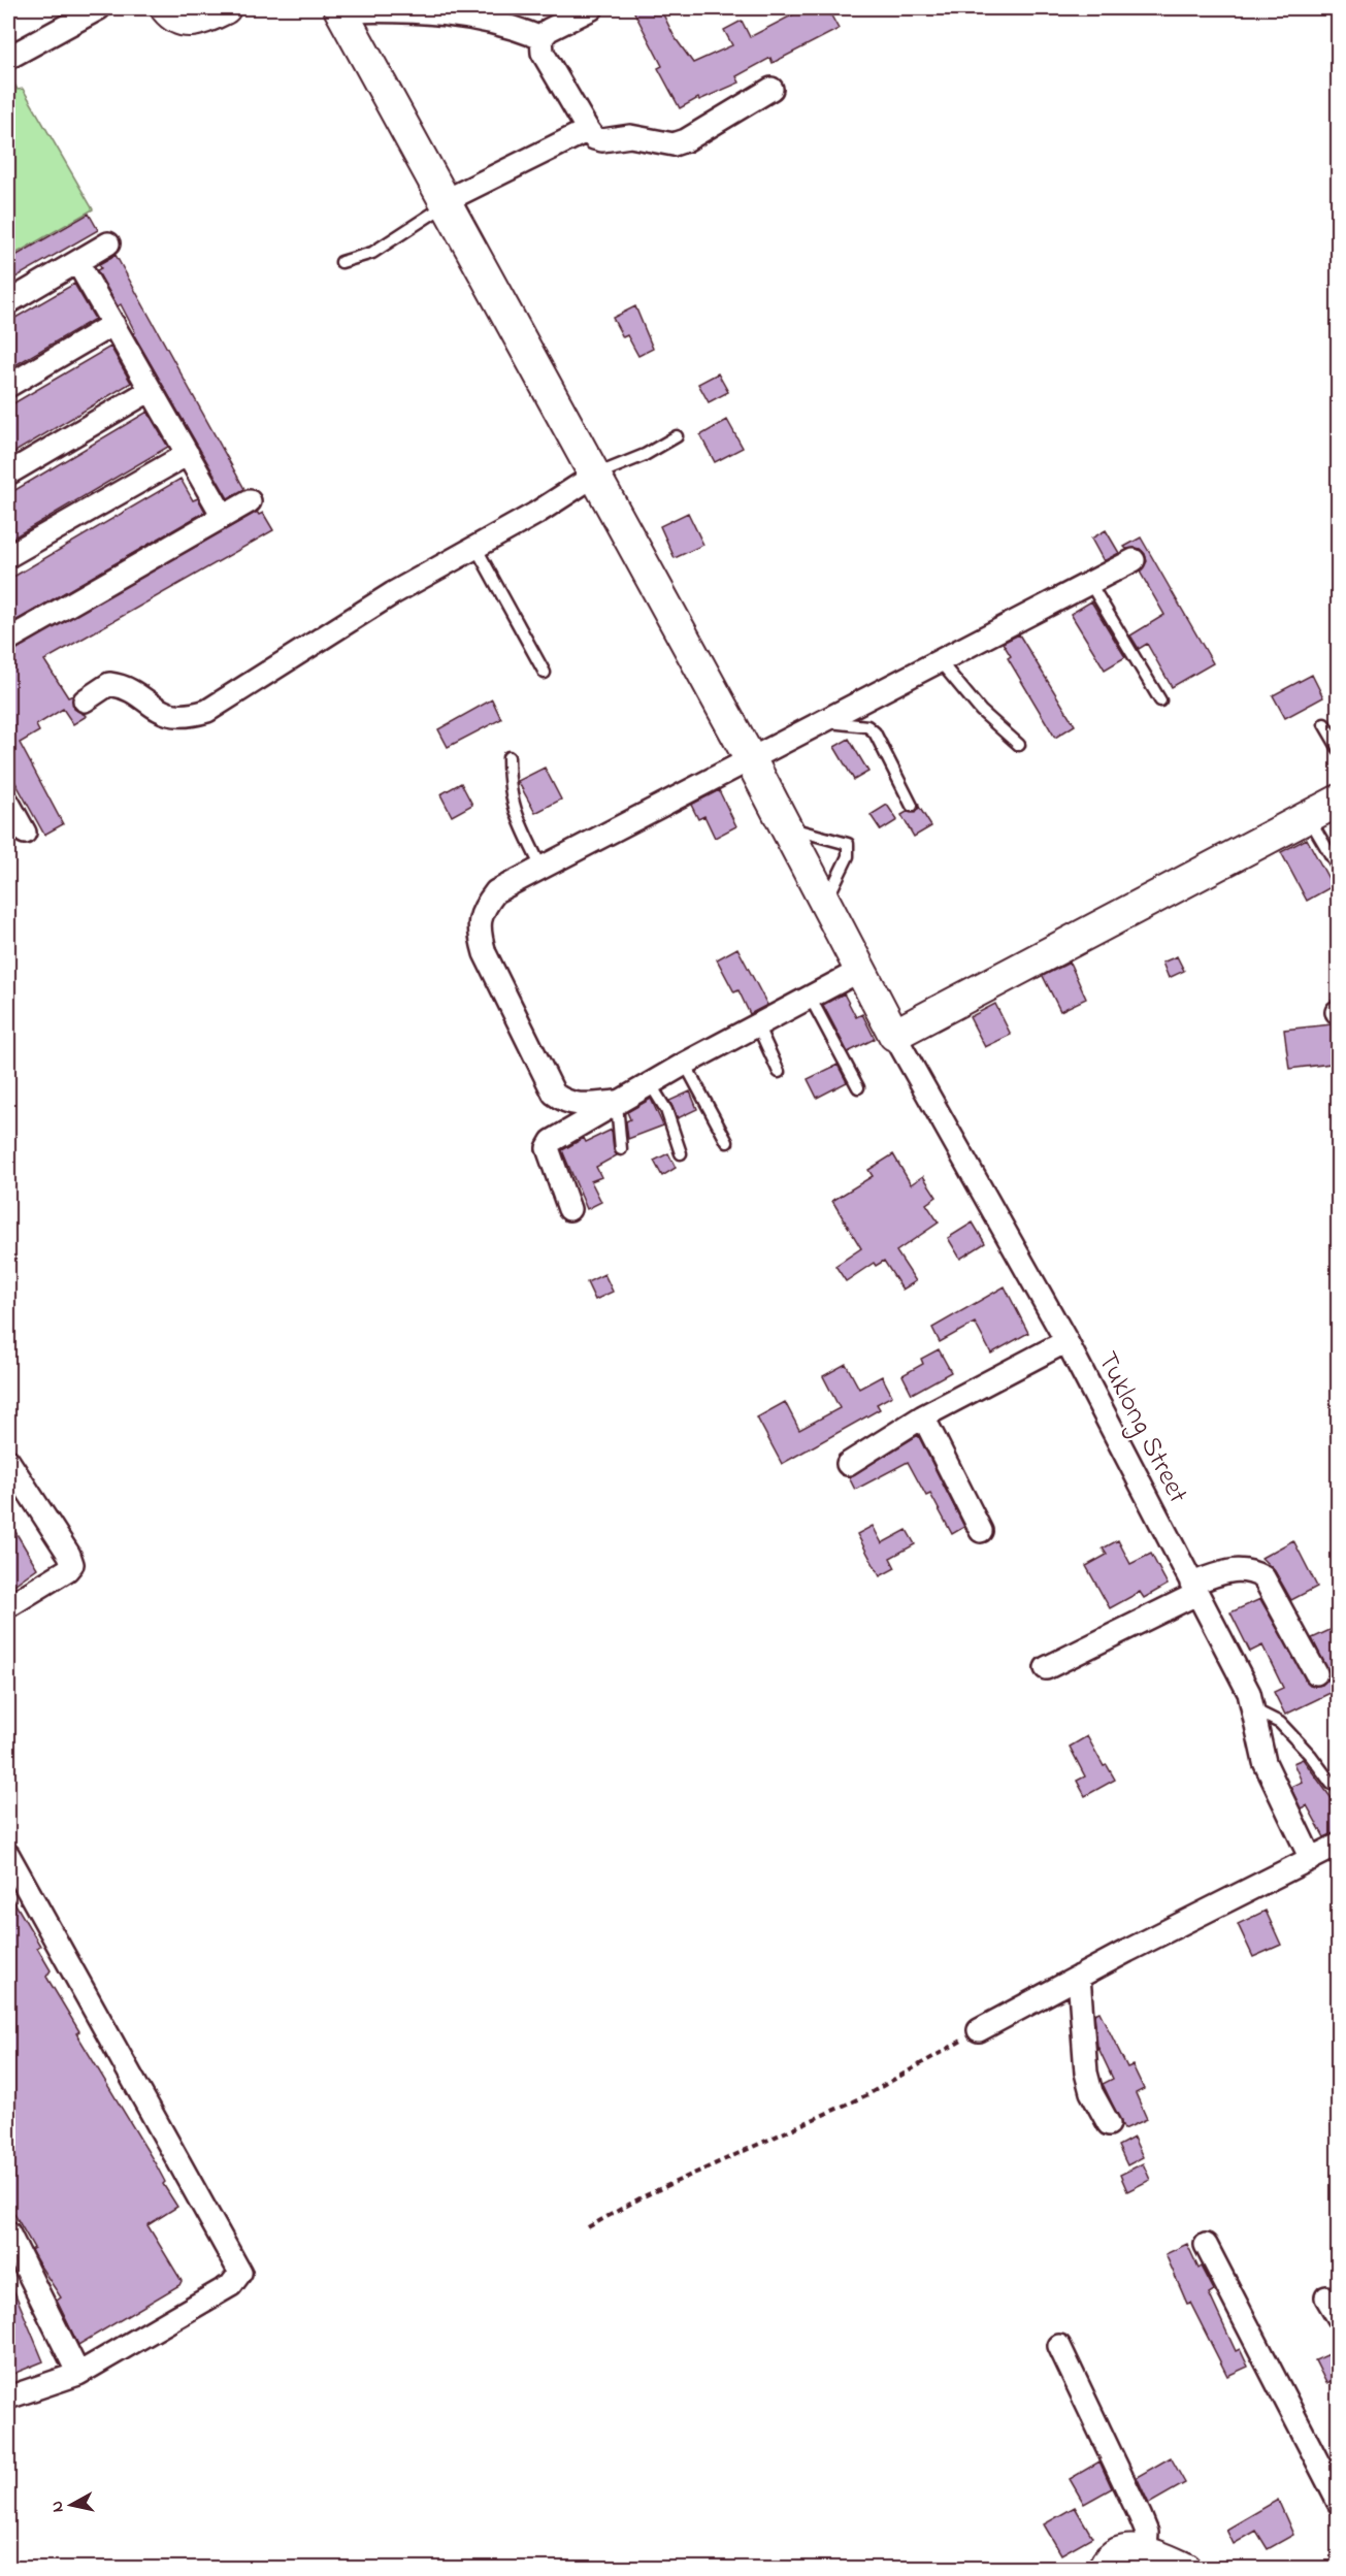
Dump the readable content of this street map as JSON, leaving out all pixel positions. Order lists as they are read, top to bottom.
{
  "streets": {
    "street": ["Tuklong Street"]
  },
  "north": "left"
}
